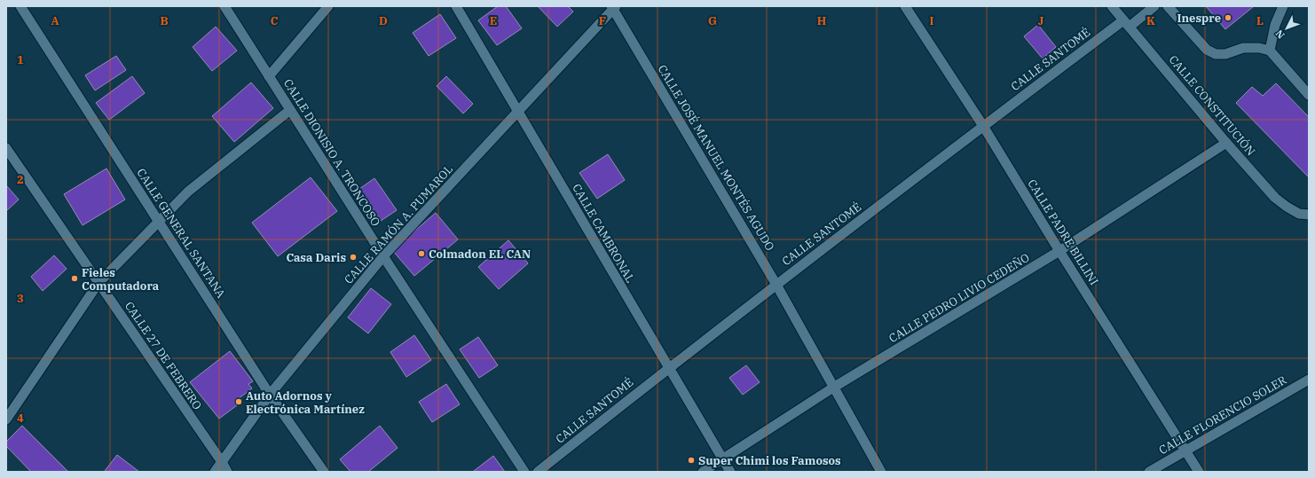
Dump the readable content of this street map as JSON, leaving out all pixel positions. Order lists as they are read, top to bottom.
{
  "streets": {
    "street": [
      "CALLE SANTOMÉ",
      "CALLE CONSTITUCIÓN",
      "CALLE DIONISIO A. TRONCOSO",
      "CALLE JOSÉ MANUEL MONTÉS AGUDO",
      "CALLE RAMÓN A. PUMAROL",
      "CALLE PADRE BILLINI",
      "CALLE GENERAL SANTANA",
      "CALLE CAMBRONAL",
      "CALLE PEDRO LIVIO CEDEÑO",
      "CALLE 27 DE FEBRERO",
      "CALLE FLORENCIO SOLER"
    ]
  },
  "crossings": [
    ["CALLE SANTOMÉ", "CALLE CONSTITUCIÓN"],
    ["CALLE SANTOMÉ", "CALLE JOSÉ MANUEL MONTÉS AGUDO"],
    ["CALLE SANTOMÉ", "CALLE PADRE BILLINI"],
    ["CALLE SANTOMÉ", "CALLE CAMBRONAL"],
    ["CALLE CONSTITUCIÓN", "CALLE PEDRO LIVIO CEDEÑO"],
    ["CALLE DIONISIO A. TRONCOSO", "CALLE RAMÓN A. PUMAROL"],
    ["CALLE JOSÉ MANUEL MONTÉS AGUDO", "CALLE RAMÓN A. PUMAROL"],
    ["CALLE JOSÉ MANUEL MONTÉS AGUDO", "CALLE PEDRO LIVIO CEDEÑO"],
    ["CALLE RAMÓN A. PUMAROL", "CALLE GENERAL SANTANA"],
    ["CALLE RAMÓN A. PUMAROL", "CALLE CAMBRONAL"],
    ["CALLE RAMÓN A. PUMAROL", "CALLE 27 DE FEBRERO"],
    ["CALLE PADRE BILLINI", "CALLE PEDRO LIVIO CEDEÑO"],
    ["CALLE PADRE BILLINI", "CALLE FLORENCIO SOLER"],
    ["CALLE CAMBRONAL", "CALLE PEDRO LIVIO CEDEÑO"]
  ],
  "places": [
    "Inespre",
    "Colmadon EL CAN",
    "Casa Daris",
    "Fieles Computadora",
    "Auto Adornos y Electrónica Martínez",
    "Super Chimi los Famosos"
  ],
  "north": "bottom left",
  "grid": {
    "columns": [
      "A",
      "B",
      "C",
      "D",
      "E",
      "F",
      "G",
      "H",
      "I",
      "J",
      "K",
      "L"
    ],
    "rows": [
      "1",
      "2",
      "3",
      "4"
    ]
  }
}
